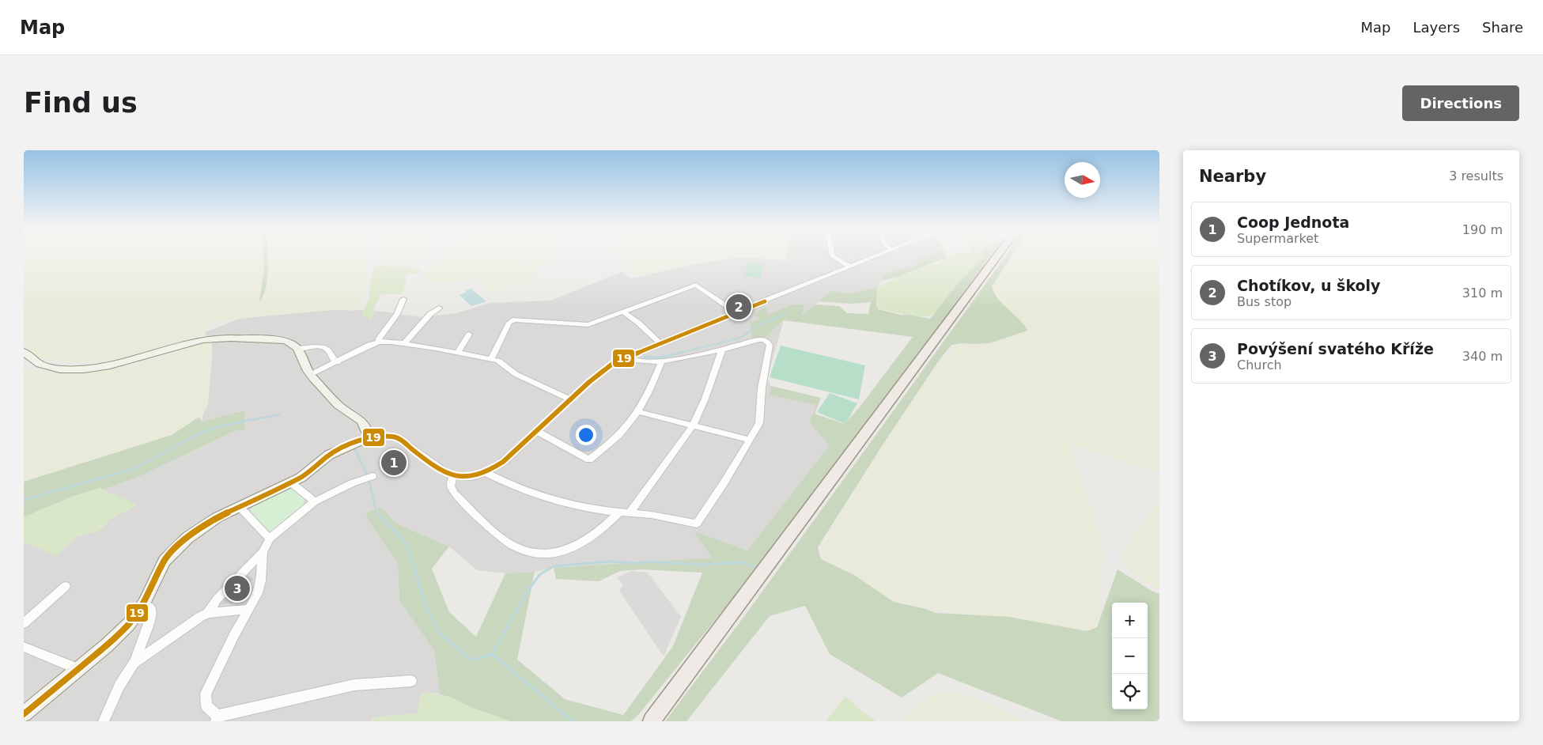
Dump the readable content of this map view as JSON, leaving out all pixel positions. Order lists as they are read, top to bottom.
{
  "lines": ["transit line 19"],
  "north": "right",
  "page": {
    "header": "Map",
    "nav": ["Map", "Layers", "Share"],
    "buttons": "Directions",
    "title": "Find us",
    "heading": ["Nearby", "3 results"],
    "list": [
      {
        "mark": "1",
        "name": "Coop Jednota",
        "note": "Supermarket",
        "value": "190 m"
      },
      {
        "mark": "2",
        "name": "Chotíkov, u školy",
        "note": "Bus stop",
        "value": "310 m"
      },
      {
        "mark": "3",
        "name": "Povýšení svatého Kříže",
        "note": "Church",
        "value": "340 m"
      }
    ],
    "pins": ["2", "1", "3"],
    "map_buttons": ["+", "−"]
  }
}
